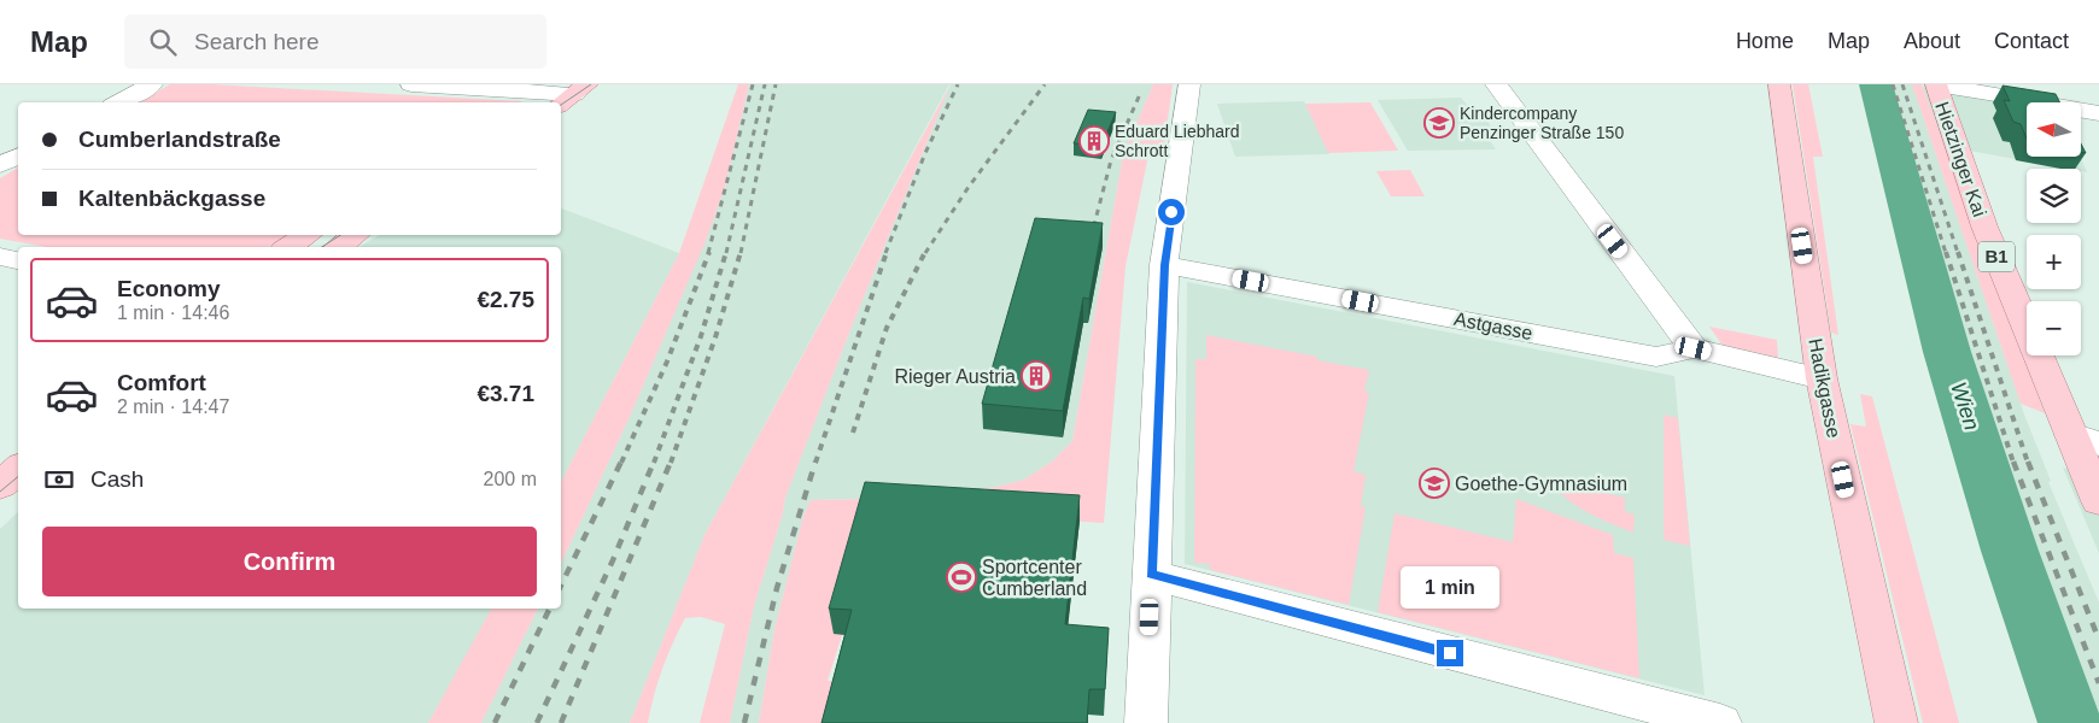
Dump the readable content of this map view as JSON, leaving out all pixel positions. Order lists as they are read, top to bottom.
{
  "streets": {
    "main road": ["Hietzinger Kai", "B1", "Hadikgasse"],
    "street": ["Astgasse"]
  },
  "crossings": [
    ["Astgasse", "Hadikgasse"]
  ],
  "water": ["Wien"],
  "places": {
    "school or university": ["Kindercompany Penzinger Straße 150", "Goethe-Gymnasium"],
    "building": ["Eduard Liebhard Schrott", "Rieger Austria"],
    "sports": ["Sportcenter Cumberland"]
  },
  "north": "left",
  "page": {
    "header": "Map",
    "search": "Search here",
    "nav": [
      "Home",
      "Map",
      "About",
      "Contact"
    ],
    "map_buttons": ["+", "−"],
    "banner": ["Cumberlandstraße", "Kaltenbäckgasse"],
    "list": [
      {
        "name": "Economy",
        "note": "1 min · 14:46",
        "value": "€2.75"
      },
      {
        "name": "Comfort",
        "note": "2 min · 14:47",
        "value": "€3.71"
      }
    ],
    "pay": ["Cash", "200 m"],
    "buttons": "Confirm",
    "bubble": "1 min"
  }
}
